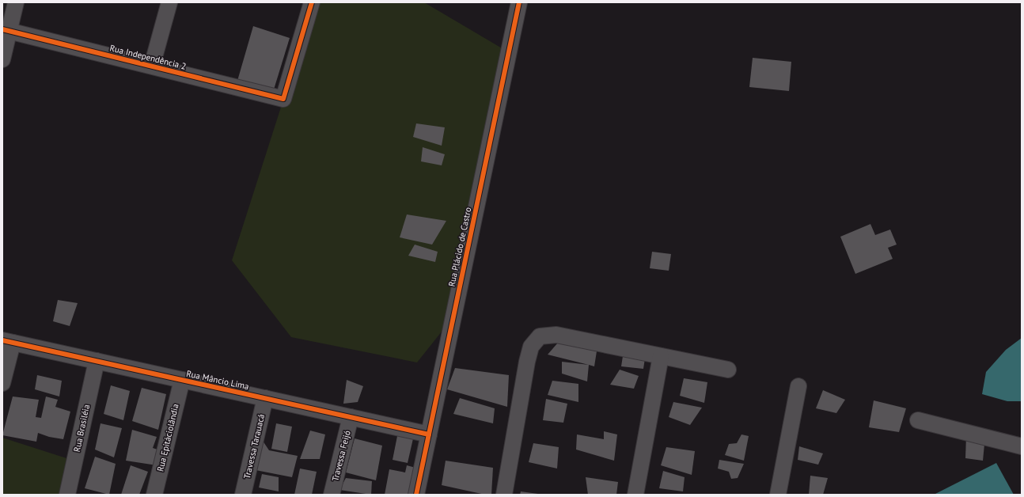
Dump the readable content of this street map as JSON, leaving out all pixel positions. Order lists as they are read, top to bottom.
{
  "streets": {
    "street": [
      "Rua Independência 2",
      "Rua Plácido de Castro",
      "Rua Mâncio Lima",
      "Rua Brasiléia",
      "Rua Epitáciolândia",
      "Travessa Tarauacá",
      "Travessa Feijó"
    ]
  },
  "crossings": [
    ["Rua Plácido de Castro", "Rua Mâncio Lima"],
    ["Rua Mâncio Lima", "Rua Brasiléia"],
    ["Rua Mâncio Lima", "Rua Epitáciolândia"],
    ["Rua Mâncio Lima", "Travessa Tarauacá"],
    ["Rua Mâncio Lima", "Travessa Feijó"]
  ]
}
